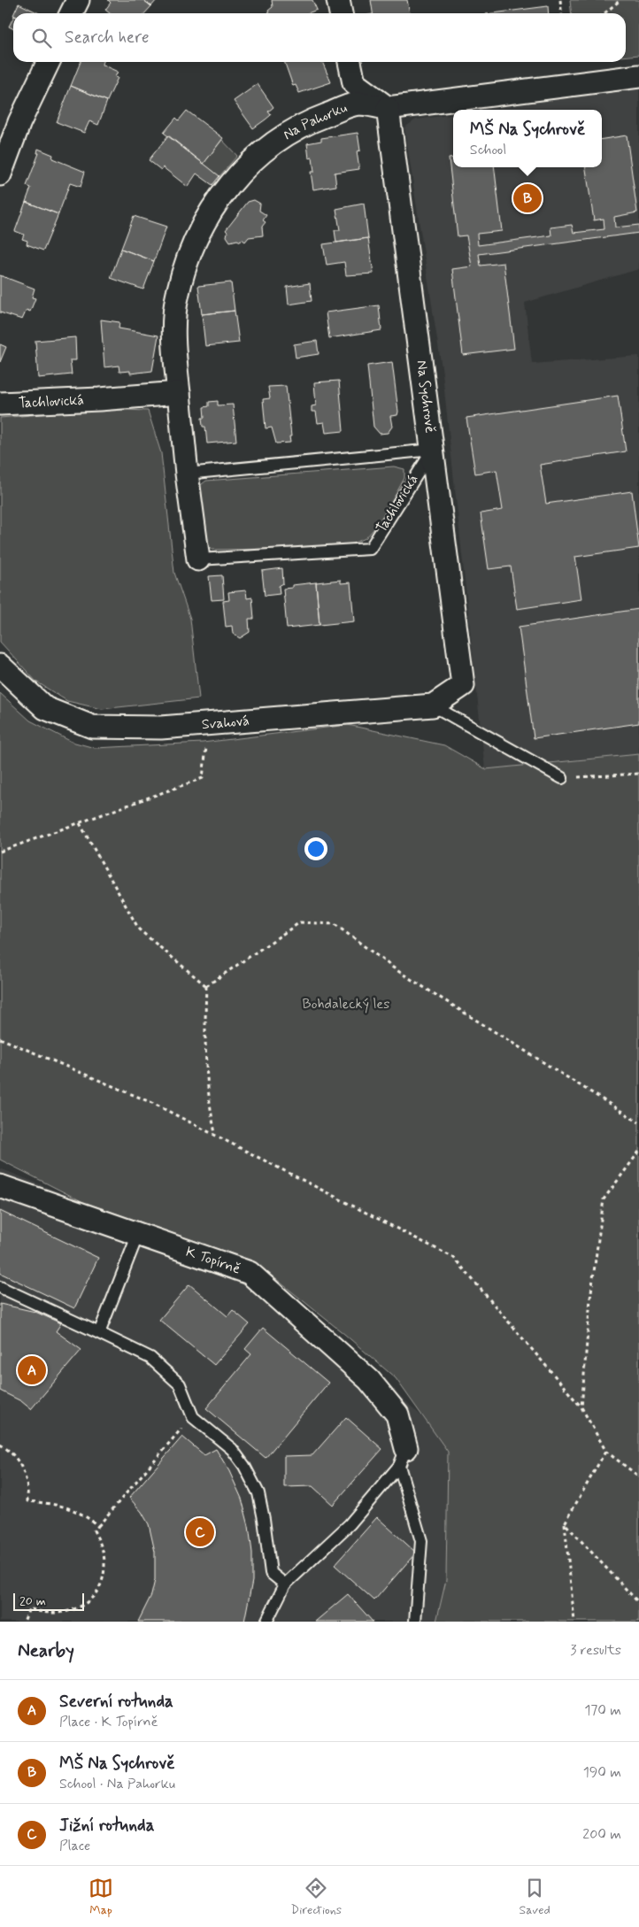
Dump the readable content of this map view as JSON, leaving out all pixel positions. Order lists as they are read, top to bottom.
{
  "streets": {
    "street": [
      "Na Pahorku",
      "Na Sychrově",
      "Tachlovická",
      "Svahová",
      "K Topírně"
    ]
  },
  "crossings": [
    ["Na Pahorku", "Na Sychrově"],
    ["Na Pahorku", "Tachlovická"],
    ["Na Sychrově", "Tachlovická"],
    ["Na Sychrově", "Svahová"]
  ],
  "parks": ["Bohdalecký les"],
  "scale_bar": "20 m",
  "page": {
    "search": "Search here",
    "popup": ["MŠ Na Sychrově", "School"],
    "pins": ["B", "A", "C"],
    "scale": "20 m",
    "heading": ["Nearby", "3 results"],
    "list": [
      {
        "mark": "A",
        "name": "Severní rotunda",
        "note": "Place · K Topírně",
        "value": "170 m"
      },
      {
        "mark": "B",
        "name": "MŠ Na Sychrově",
        "note": "School · Na Pahorku",
        "value": "190 m"
      },
      {
        "mark": "C",
        "name": "Jižní rotunda",
        "note": "Place",
        "value": "200 m"
      }
    ],
    "nav": ["Map", "Directions", "Saved"]
  }
}
